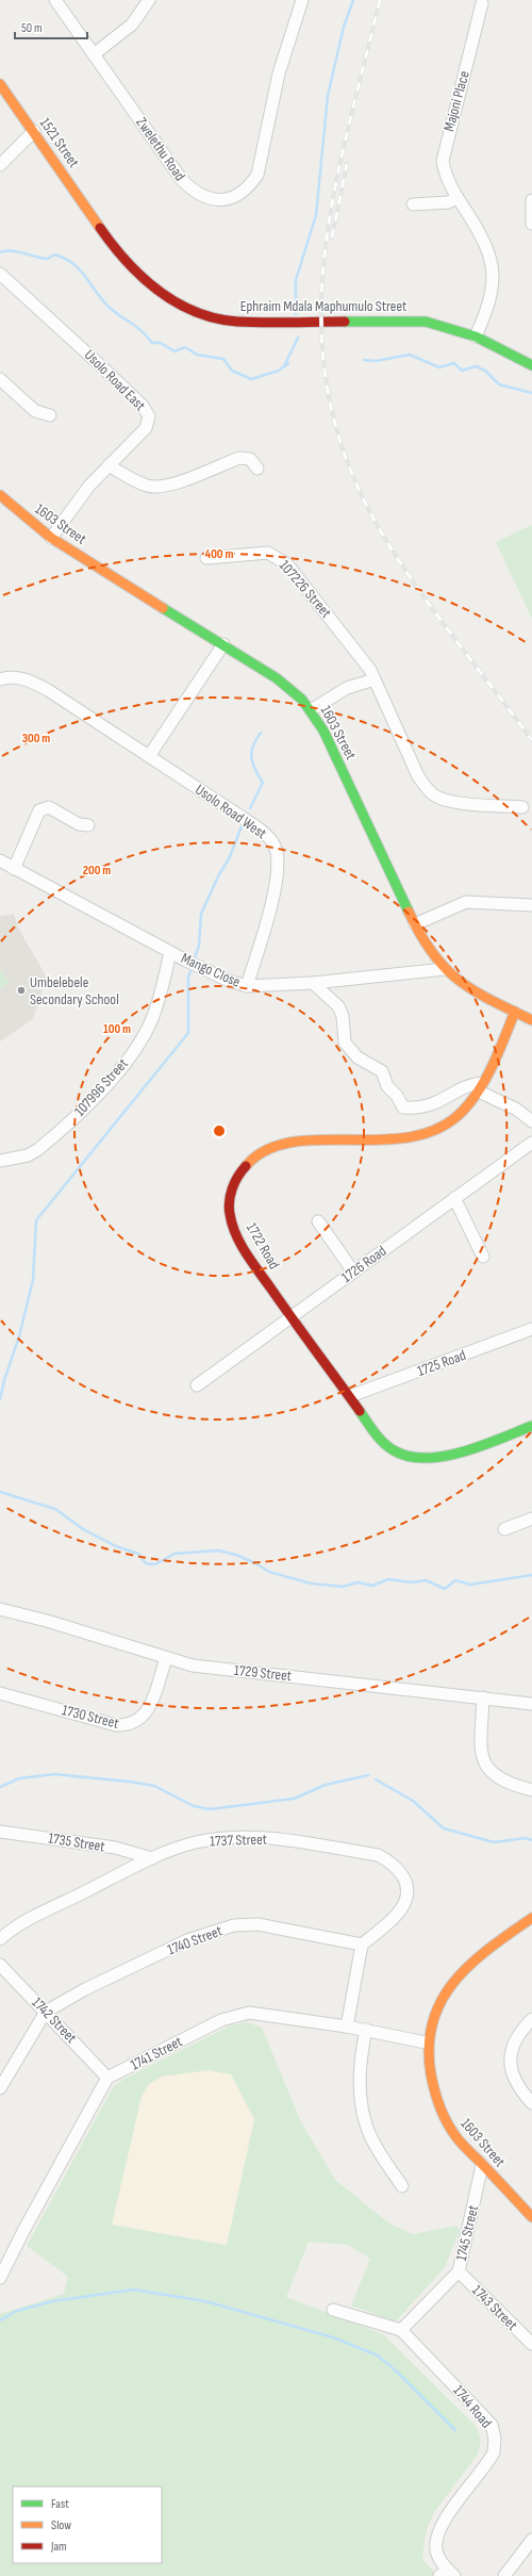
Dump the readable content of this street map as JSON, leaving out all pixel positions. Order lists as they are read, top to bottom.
{
  "streets": {
    "street": [
      "Majoni Place",
      "1521 Street",
      "Zwelethu Road",
      "Ephraim Mdala Maphumulo Street",
      "Usolo Road East",
      "1603 Street",
      "107226 Street",
      "Usolo Road West",
      "Mango Close",
      "107996 Street",
      "1722 Road",
      "1726 Road",
      "1725 Road",
      "1729 Street",
      "1730 Street",
      "1737 Street",
      "1735 Street",
      "1740 Street",
      "1742 Street",
      "1741 Street",
      "1745 Street",
      "1743 Street",
      "1744 Road"
    ]
  },
  "crossings": [
    ["Majoni Place", "Ephraim Mdala Maphumulo Street"],
    ["1521 Street", "Ephraim Mdala Maphumulo Street"],
    ["Usolo Road East", "1603 Street"],
    ["1603 Street", "Mango Close"],
    ["1603 Street", "1722 Road"],
    ["1603 Street", "1741 Street"],
    ["1603 Street", "1745 Street"],
    ["Usolo Road West", "Mango Close"],
    ["Mango Close", "107996 Street"],
    ["1722 Road", "1726 Road"],
    ["1722 Road", "1725 Road"],
    ["1729 Street", "1730 Street"],
    ["1737 Street", "1735 Street"],
    ["1737 Street", "1740 Street"],
    ["1740 Street", "1742 Street"],
    ["1742 Street", "1741 Street"],
    ["1745 Street", "1743 Street"],
    ["1745 Street", "1744 Road"]
  ],
  "places": ["Umbelebele Secondary School"],
  "legend": ["Fast", "Slow", "Jam"],
  "scale_bar": "50 m",
  "rings": [
    "400 m",
    "300 m",
    "200 m",
    "100 m"
  ]
}
